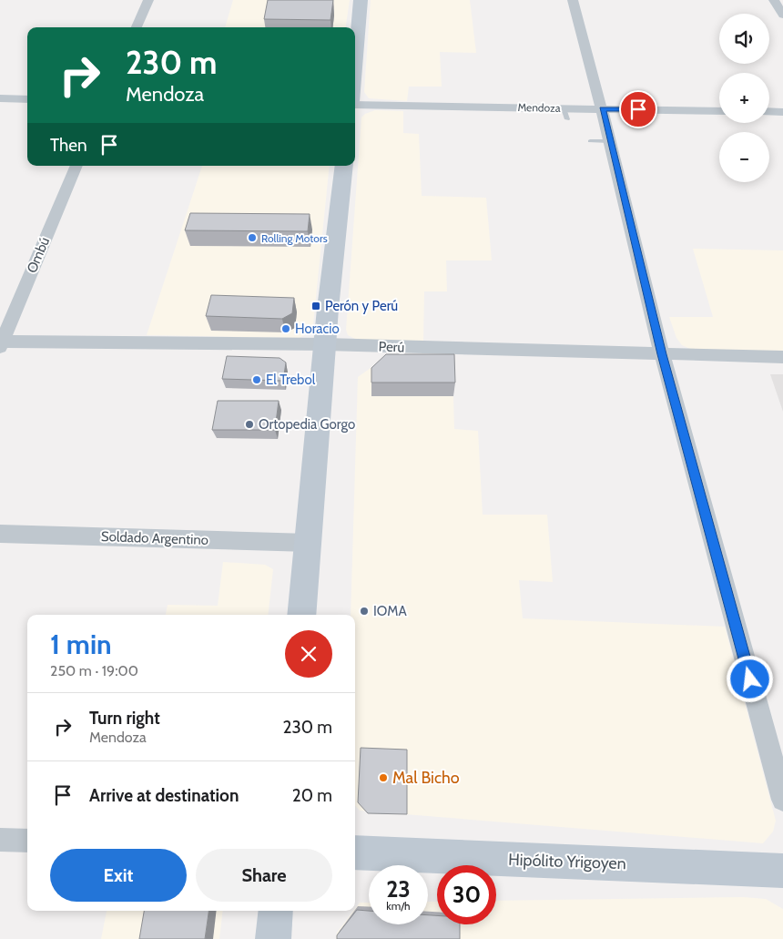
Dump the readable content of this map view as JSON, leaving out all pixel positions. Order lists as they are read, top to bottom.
{
  "streets": {
    "main road": ["Hipólito Yrigoyen"],
    "street": [
      "Mendoza",
      "Ombú",
      "Perú",
      "Soldado Argentino"
    ]
  },
  "crossings": [
    ["Ombú", "Perú"]
  ],
  "places": {
    "other": [
      "Rolling Motors",
      "Horacio",
      "El Trebol",
      "Ortopedia Gorgo",
      "IOMA",
      "Mal Bicho"
    ],
    "transit": ["Perón y Perú"]
  },
  "page": {
    "map_buttons": ["+", "−"],
    "turn": ["230 m", "Mendoza"],
    "then": "Then",
    "heading": ["1 min", "250 m · 19:00"],
    "list": [
      {
        "name": "Turn right",
        "note": "Mendoza",
        "value": "230 m"
      },
      {
        "name": "Arrive at destination",
        "value": "20 m"
      }
    ],
    "buttons": ["Exit", "Share"],
    "speed": "23 km/h",
    "limit": "30"
  }
}
